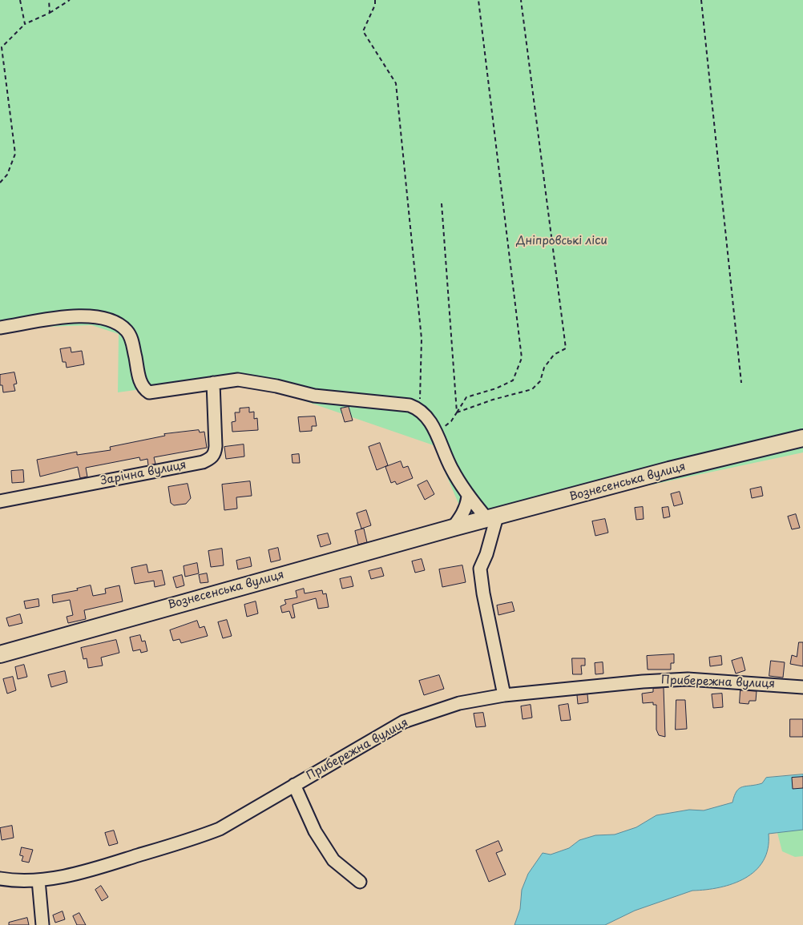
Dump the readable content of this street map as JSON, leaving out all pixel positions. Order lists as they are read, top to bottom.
{
  "streets": {
    "main road": ["Вознесенська вулиця"],
    "street": ["Зарічна вулиця", "Прибережна вулиця"]
  },
  "parks": ["Дніпровські ліси"]
}
